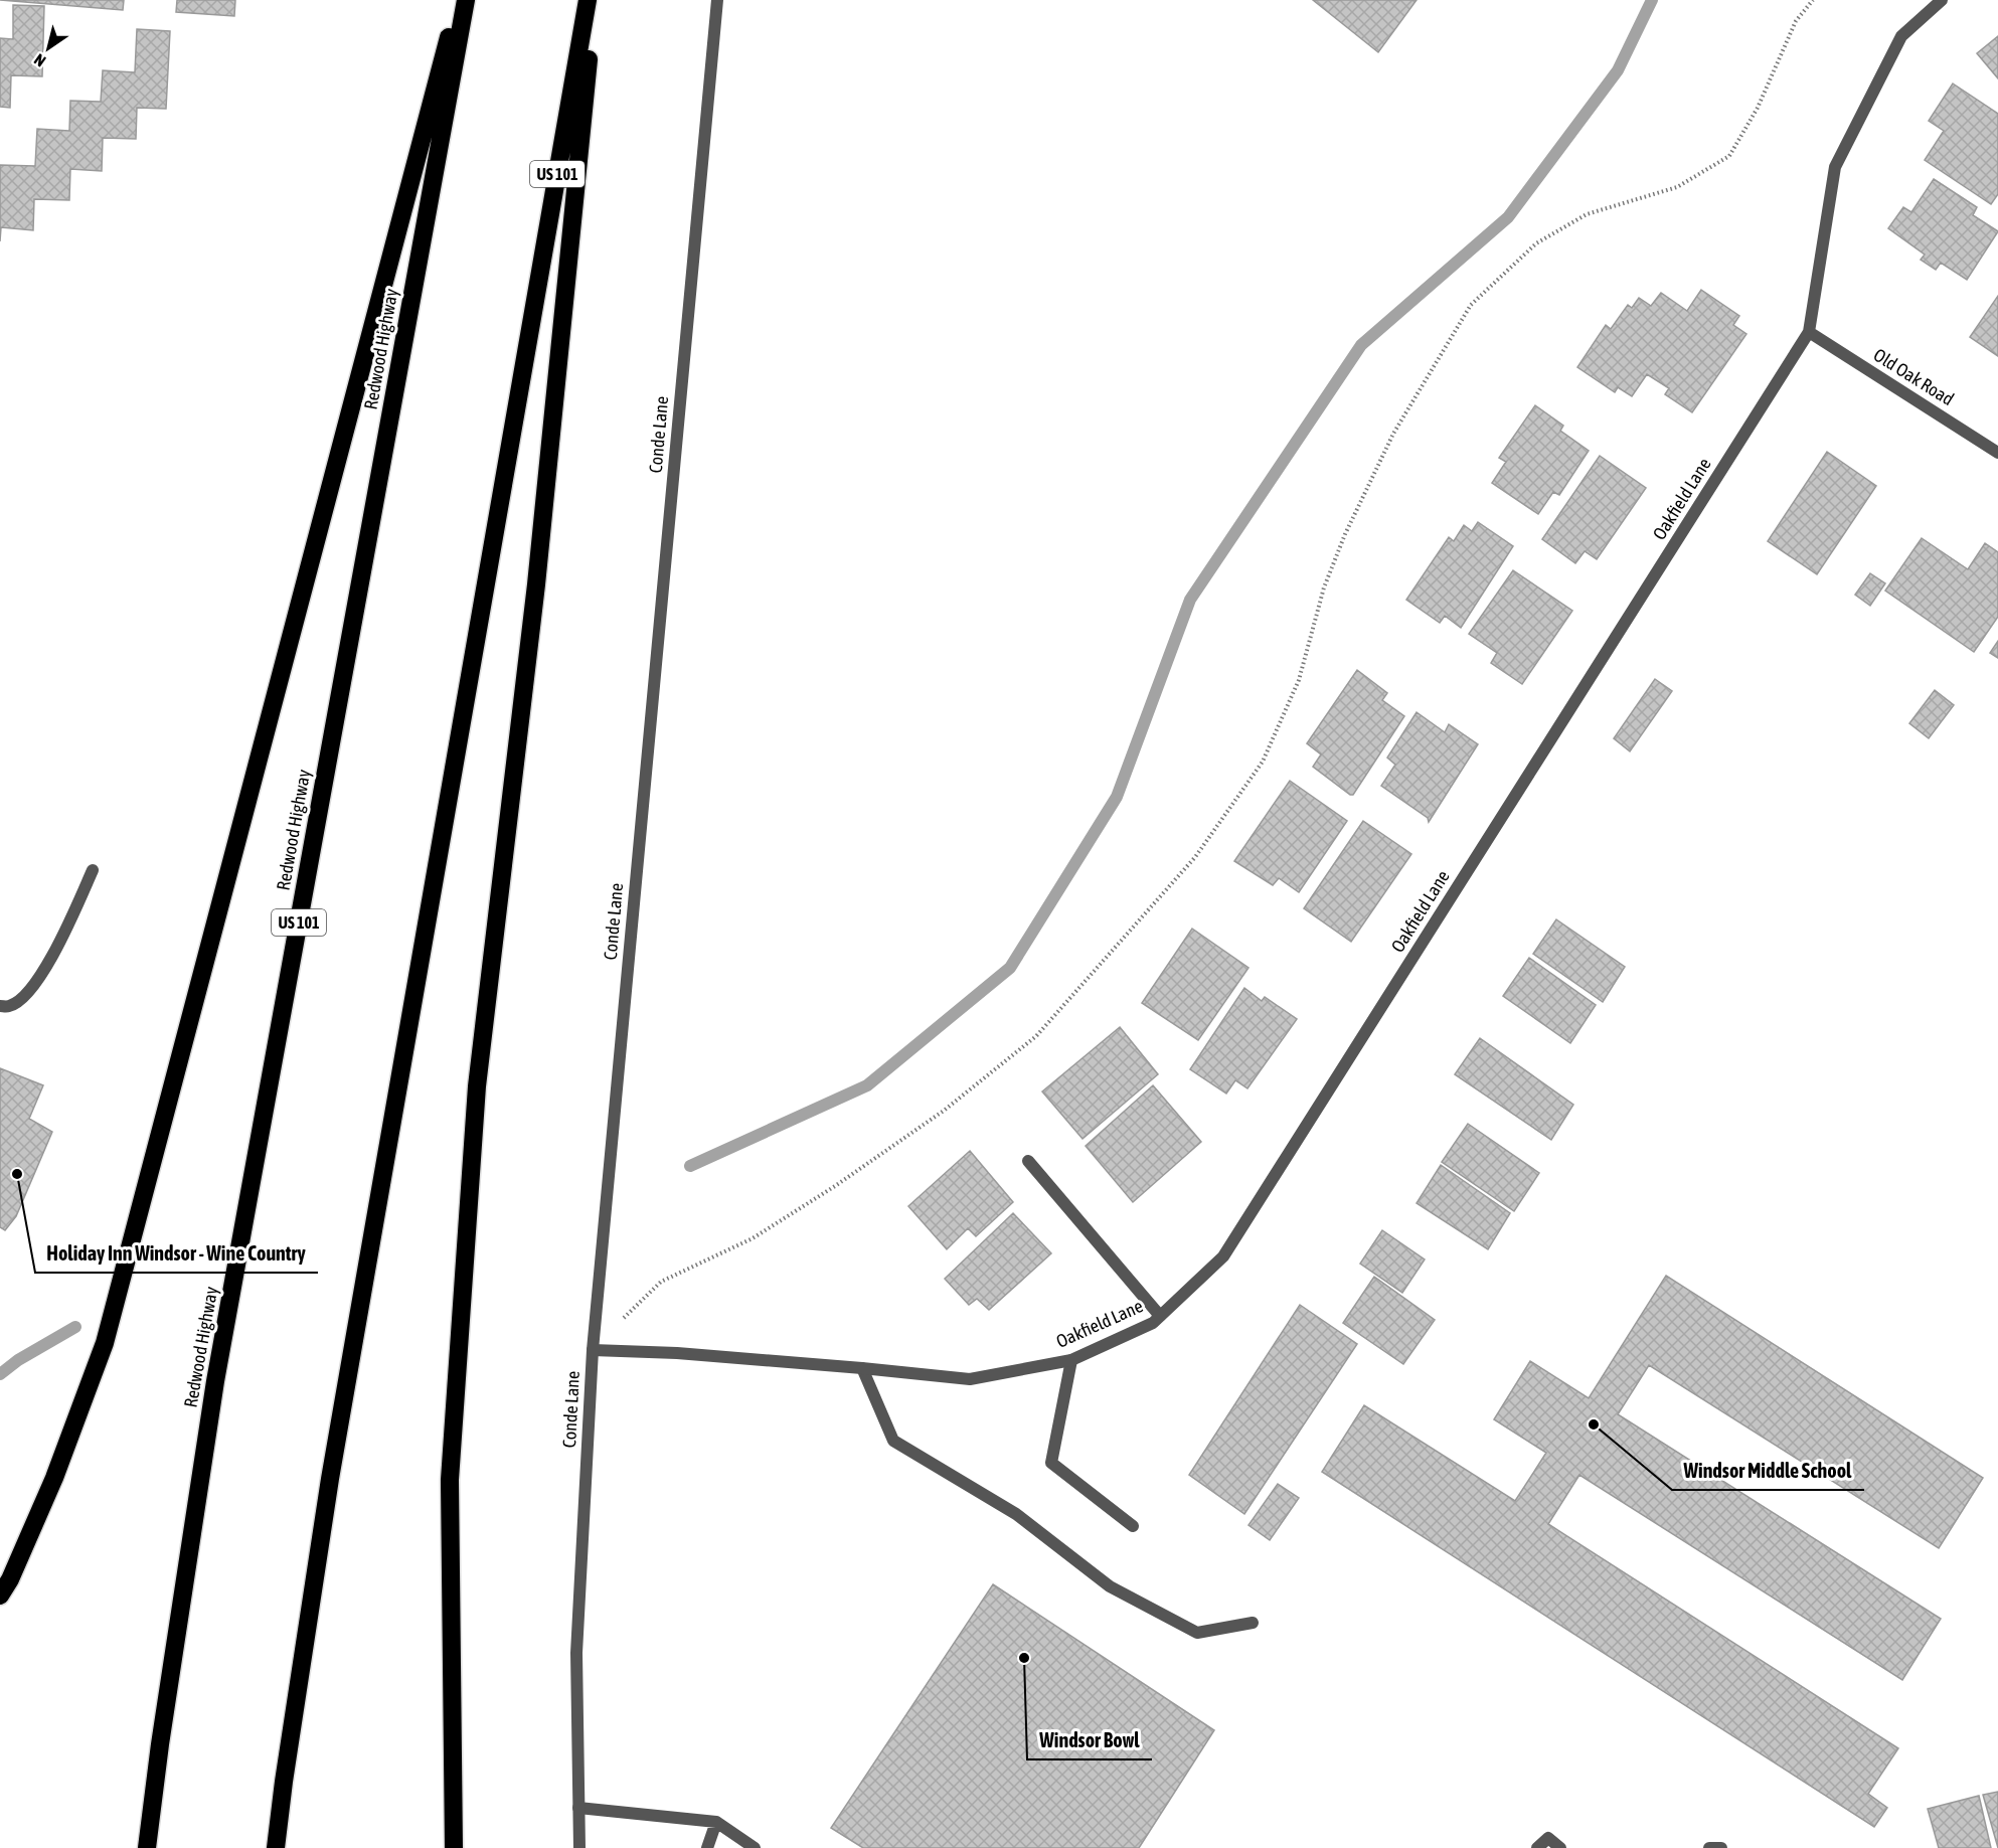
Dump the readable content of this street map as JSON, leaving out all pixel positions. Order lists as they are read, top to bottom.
{
  "streets": {
    "highway": ["US 101", "Redwood Highway"],
    "street": ["Old Oak Road", "Conde Lane", "Oakfield Lane"]
  },
  "crossings": [
    ["Old Oak Road", "Oakfield Lane"],
    ["Conde Lane", "Oakfield Lane"]
  ],
  "places": ["Holiday Inn Windsor - Wine Country", "Windsor Middle School", "Windsor Bowl"],
  "north": "bottom left"
}
